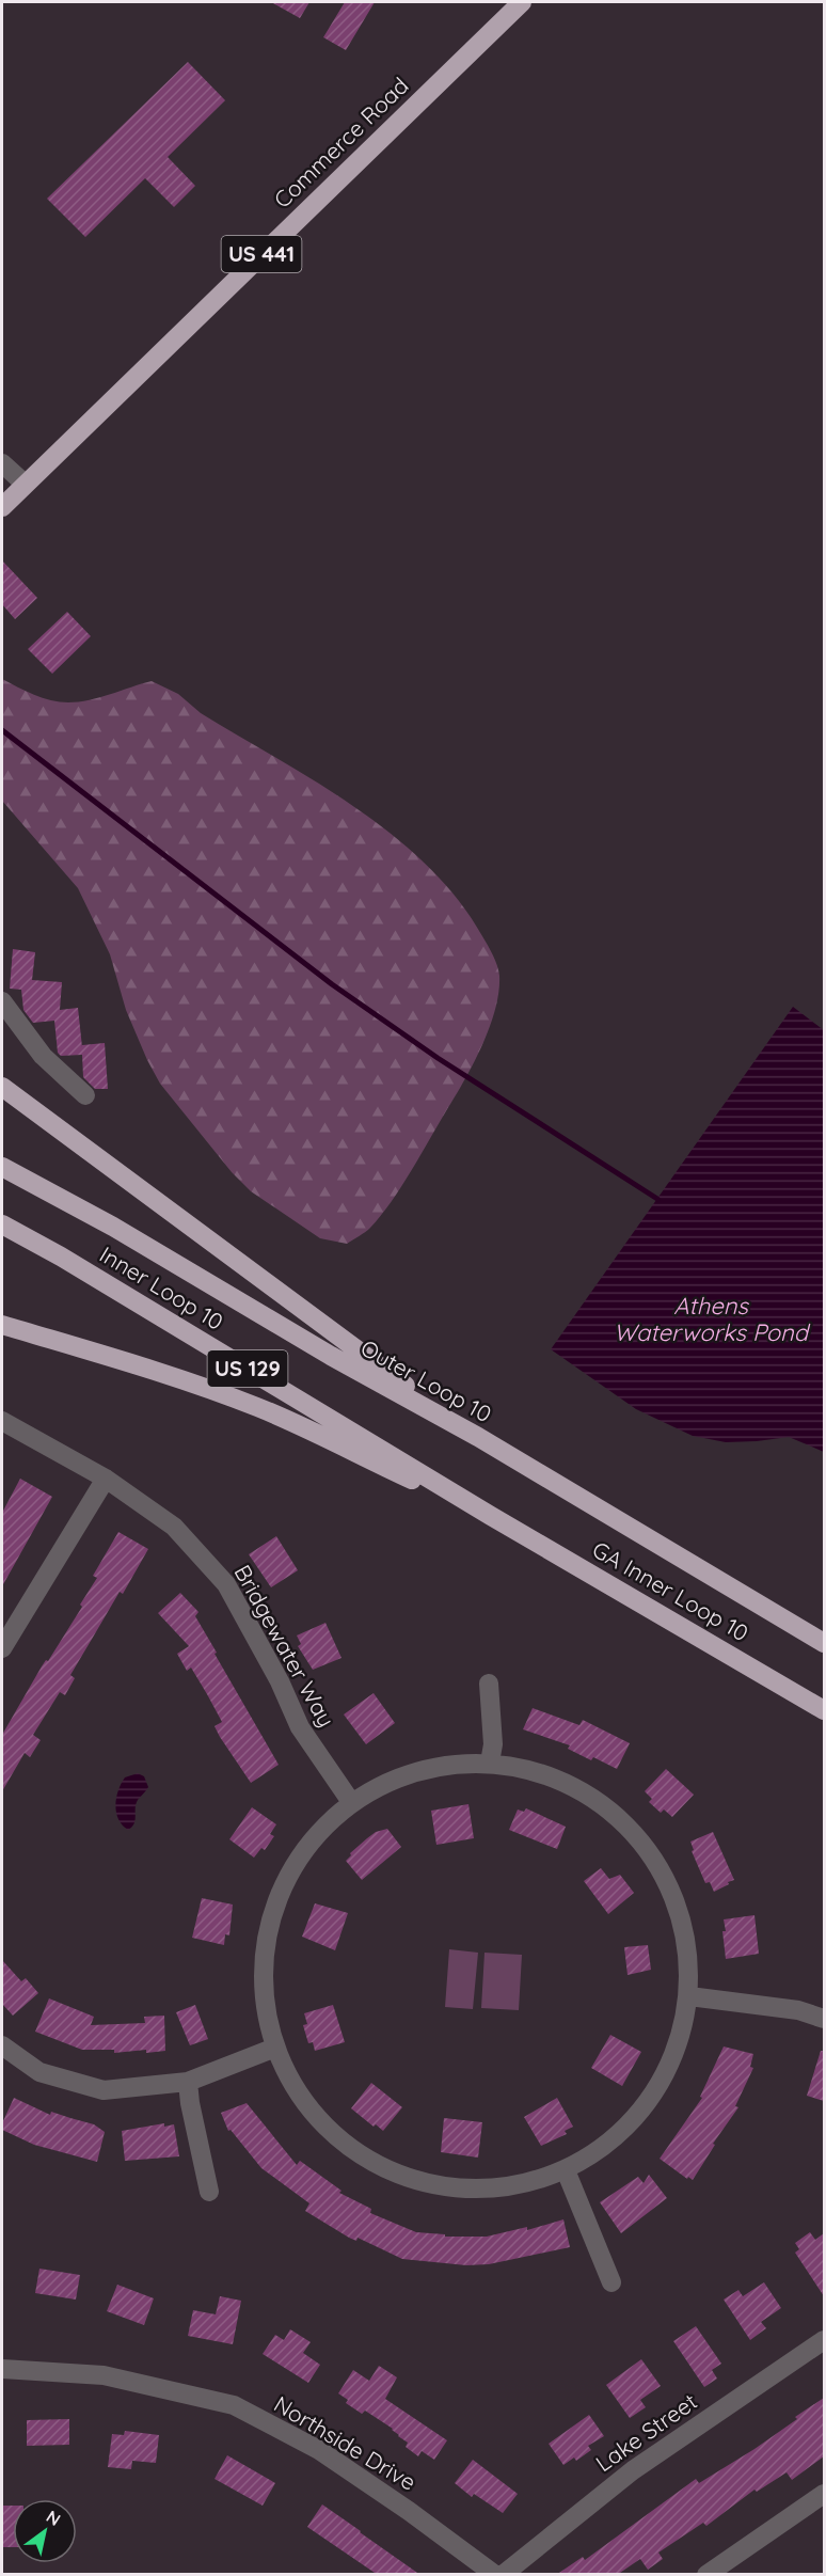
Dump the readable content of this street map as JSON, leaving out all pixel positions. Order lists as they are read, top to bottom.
{
  "streets": {
    "highway": [
      "Commerce Road",
      "US 441",
      "Inner Loop 10",
      "US 129",
      "Outer Loop 10",
      "GA Inner Loop 10"
    ],
    "street": ["Bridgewater Way", "Lake Street", "Northside Drive"]
  },
  "crossings": [
    ["Inner Loop 10", "GA Inner Loop 10"]
  ],
  "water": ["Athens Waterworks Pond"],
  "north": "top right"
}
